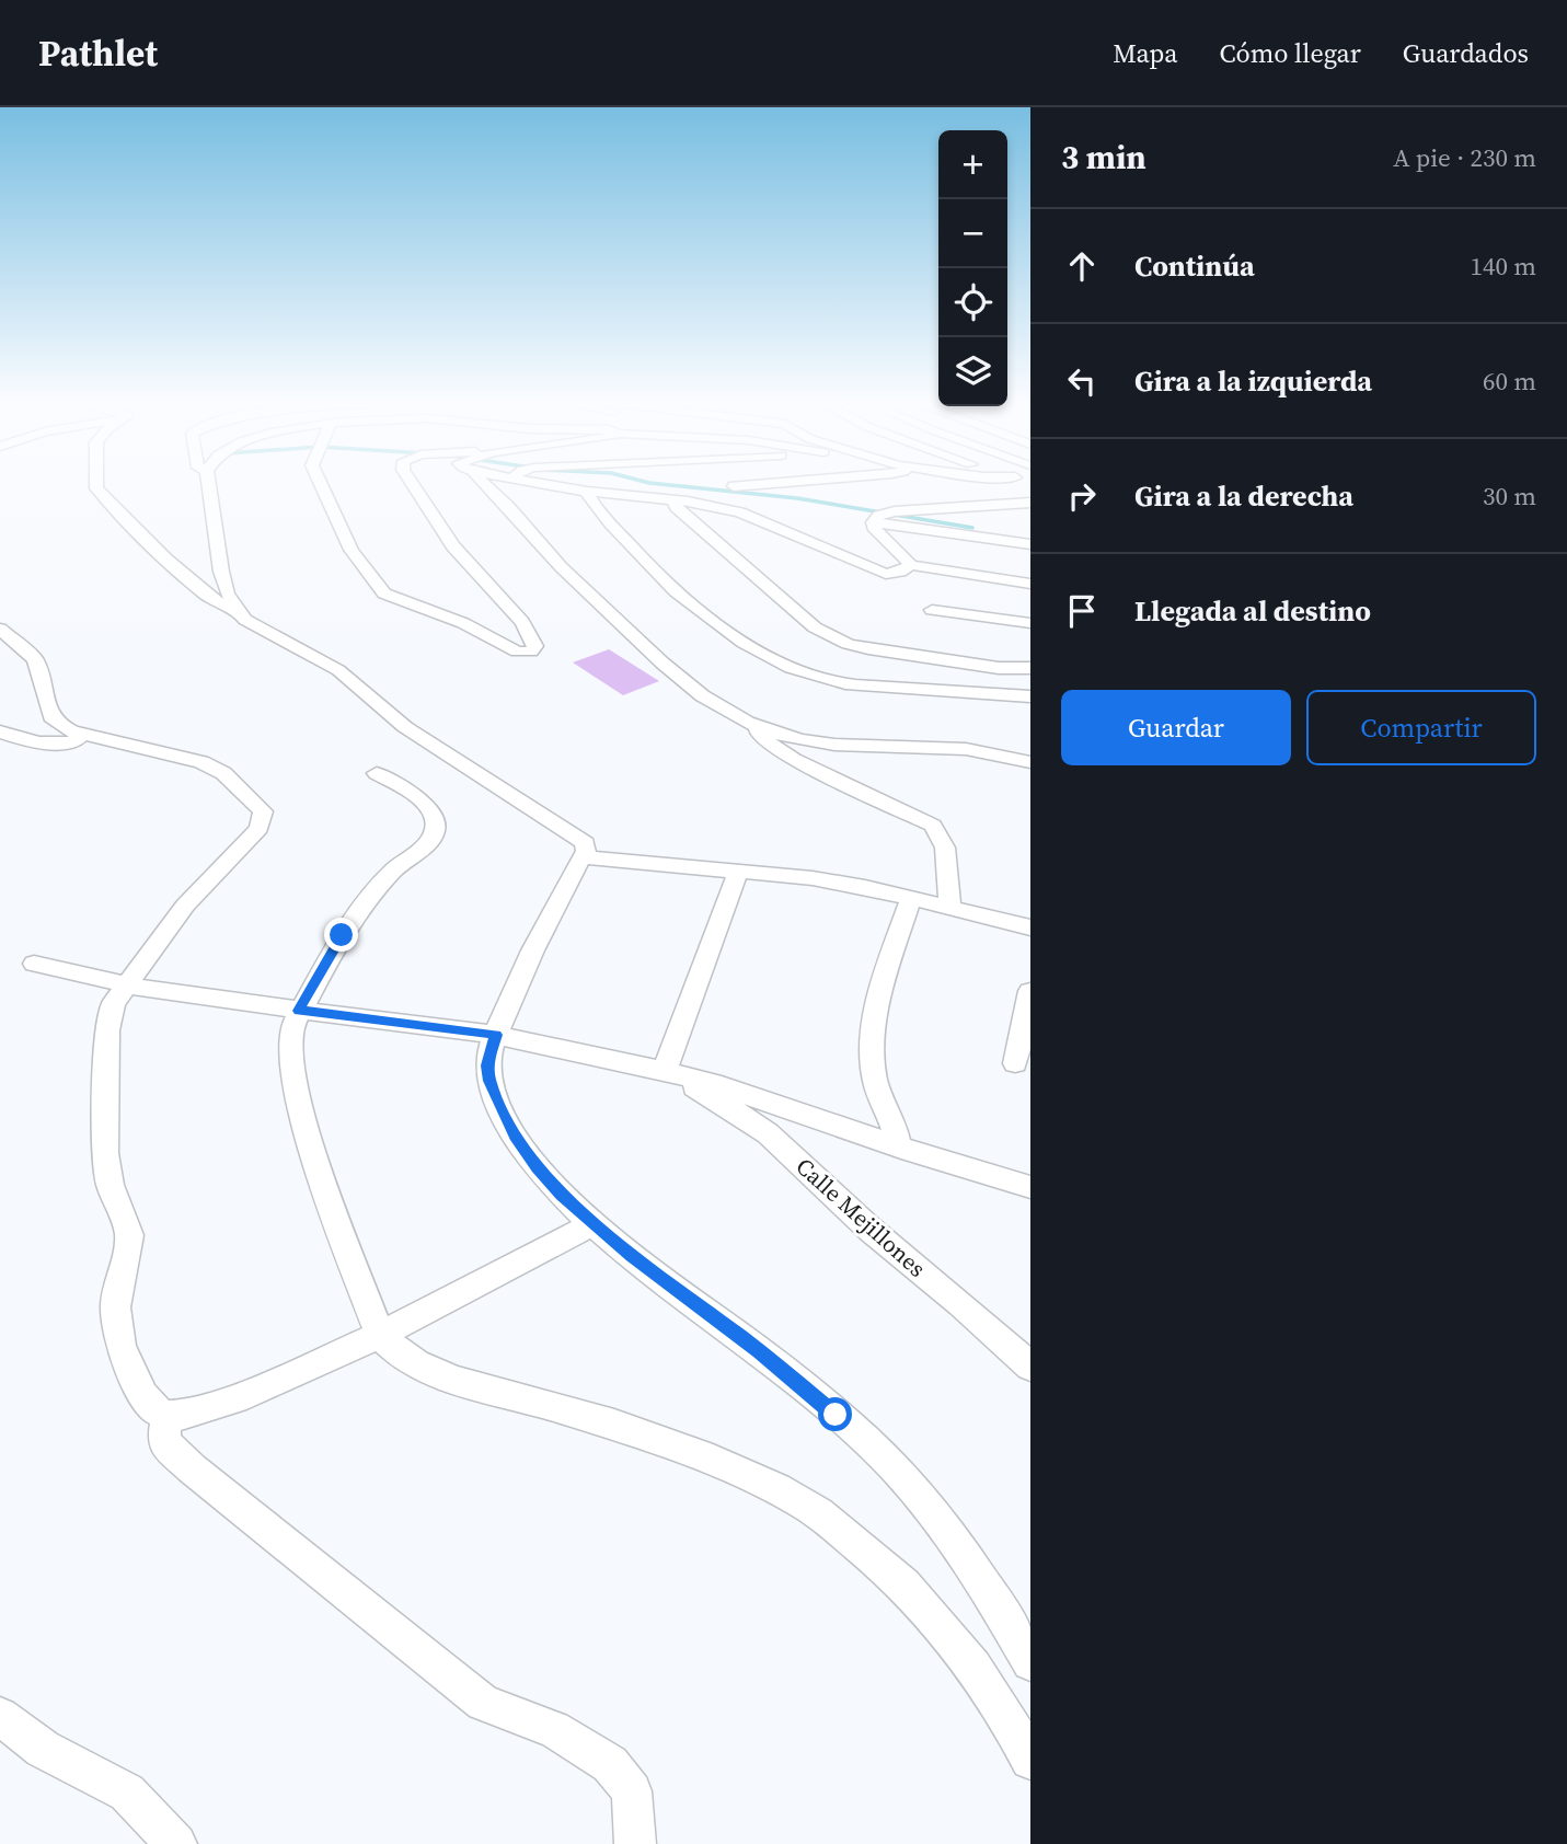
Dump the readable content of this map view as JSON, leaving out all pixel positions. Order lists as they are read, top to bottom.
{
  "streets": {
    "street": ["Calle Mejillones"]
  },
  "page": {
    "header": "Pathlet",
    "nav": ["Mapa", "Cómo llegar", "Guardados"],
    "heading": ["3 min", "A pie · 230 m"],
    "map_buttons": ["+", "−"],
    "list": [
      ["Continúa", "140 m"],
      ["Gira a la izquierda", "60 m"],
      ["Gira a la derecha", "30 m"],
      "Llegada al destino"
    ],
    "buttons": ["Guardar", "Compartir"]
  }
}
